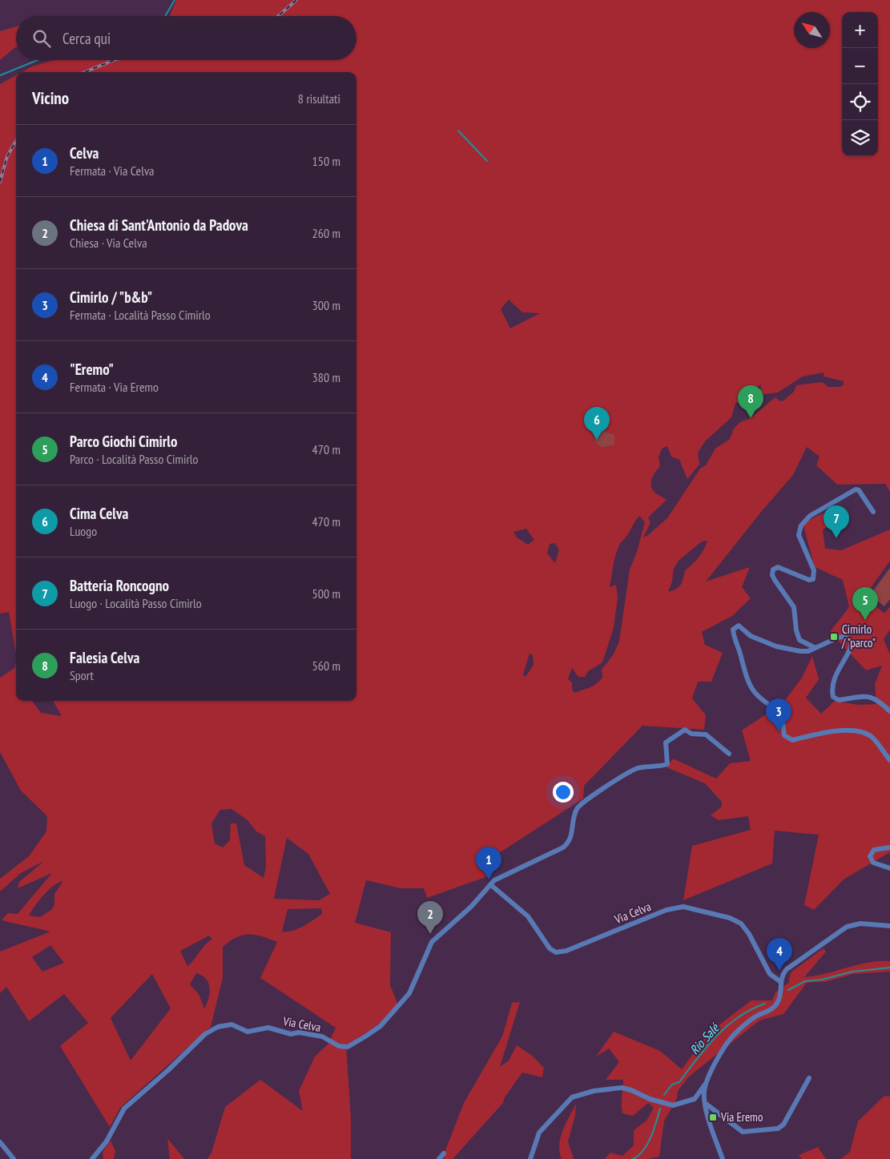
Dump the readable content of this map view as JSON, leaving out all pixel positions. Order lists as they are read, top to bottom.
{
  "streets": {
    "street": ["Via Celva"]
  },
  "water": ["Rio Salé"],
  "places": {
    "transit": ["Cimirlo / \"parco\"", "Via Eremo"]
  },
  "north": "top left",
  "page": {
    "map_buttons": ["+", "−"],
    "search": "Cerca qui",
    "heading": ["Vicino", "8 risultati"],
    "list": [
      {
        "mark": "1",
        "name": "Celva",
        "note": "Fermata · Via Celva",
        "value": "150 m"
      },
      {
        "mark": "2",
        "name": "Chiesa di Sant'Antonio da Padova",
        "note": "Chiesa · Via Celva",
        "value": "260 m"
      },
      {
        "mark": "3",
        "name": "Cimirlo / \"b&b\"",
        "note": "Fermata · Località Passo Cimirlo",
        "value": "300 m"
      },
      {
        "mark": "4",
        "name": "\"Eremo\"",
        "note": "Fermata · Via Eremo",
        "value": "380 m"
      },
      {
        "mark": "5",
        "name": "Parco Giochi Cimirlo",
        "note": "Parco · Località Passo Cimirlo",
        "value": "470 m"
      },
      {
        "mark": "6",
        "name": "Cima Celva",
        "note": "Luogo",
        "value": "470 m"
      },
      {
        "mark": "7",
        "name": "Batteria Roncogno",
        "note": "Luogo · Località Passo Cimirlo",
        "value": "500 m"
      },
      {
        "mark": "8",
        "name": "Falesia Celva",
        "note": "Sport",
        "value": "560 m"
      }
    ],
    "pins": [
      "8",
      "6",
      "7",
      "5",
      "3",
      "1",
      "2",
      "4"
    ]
  }
}
